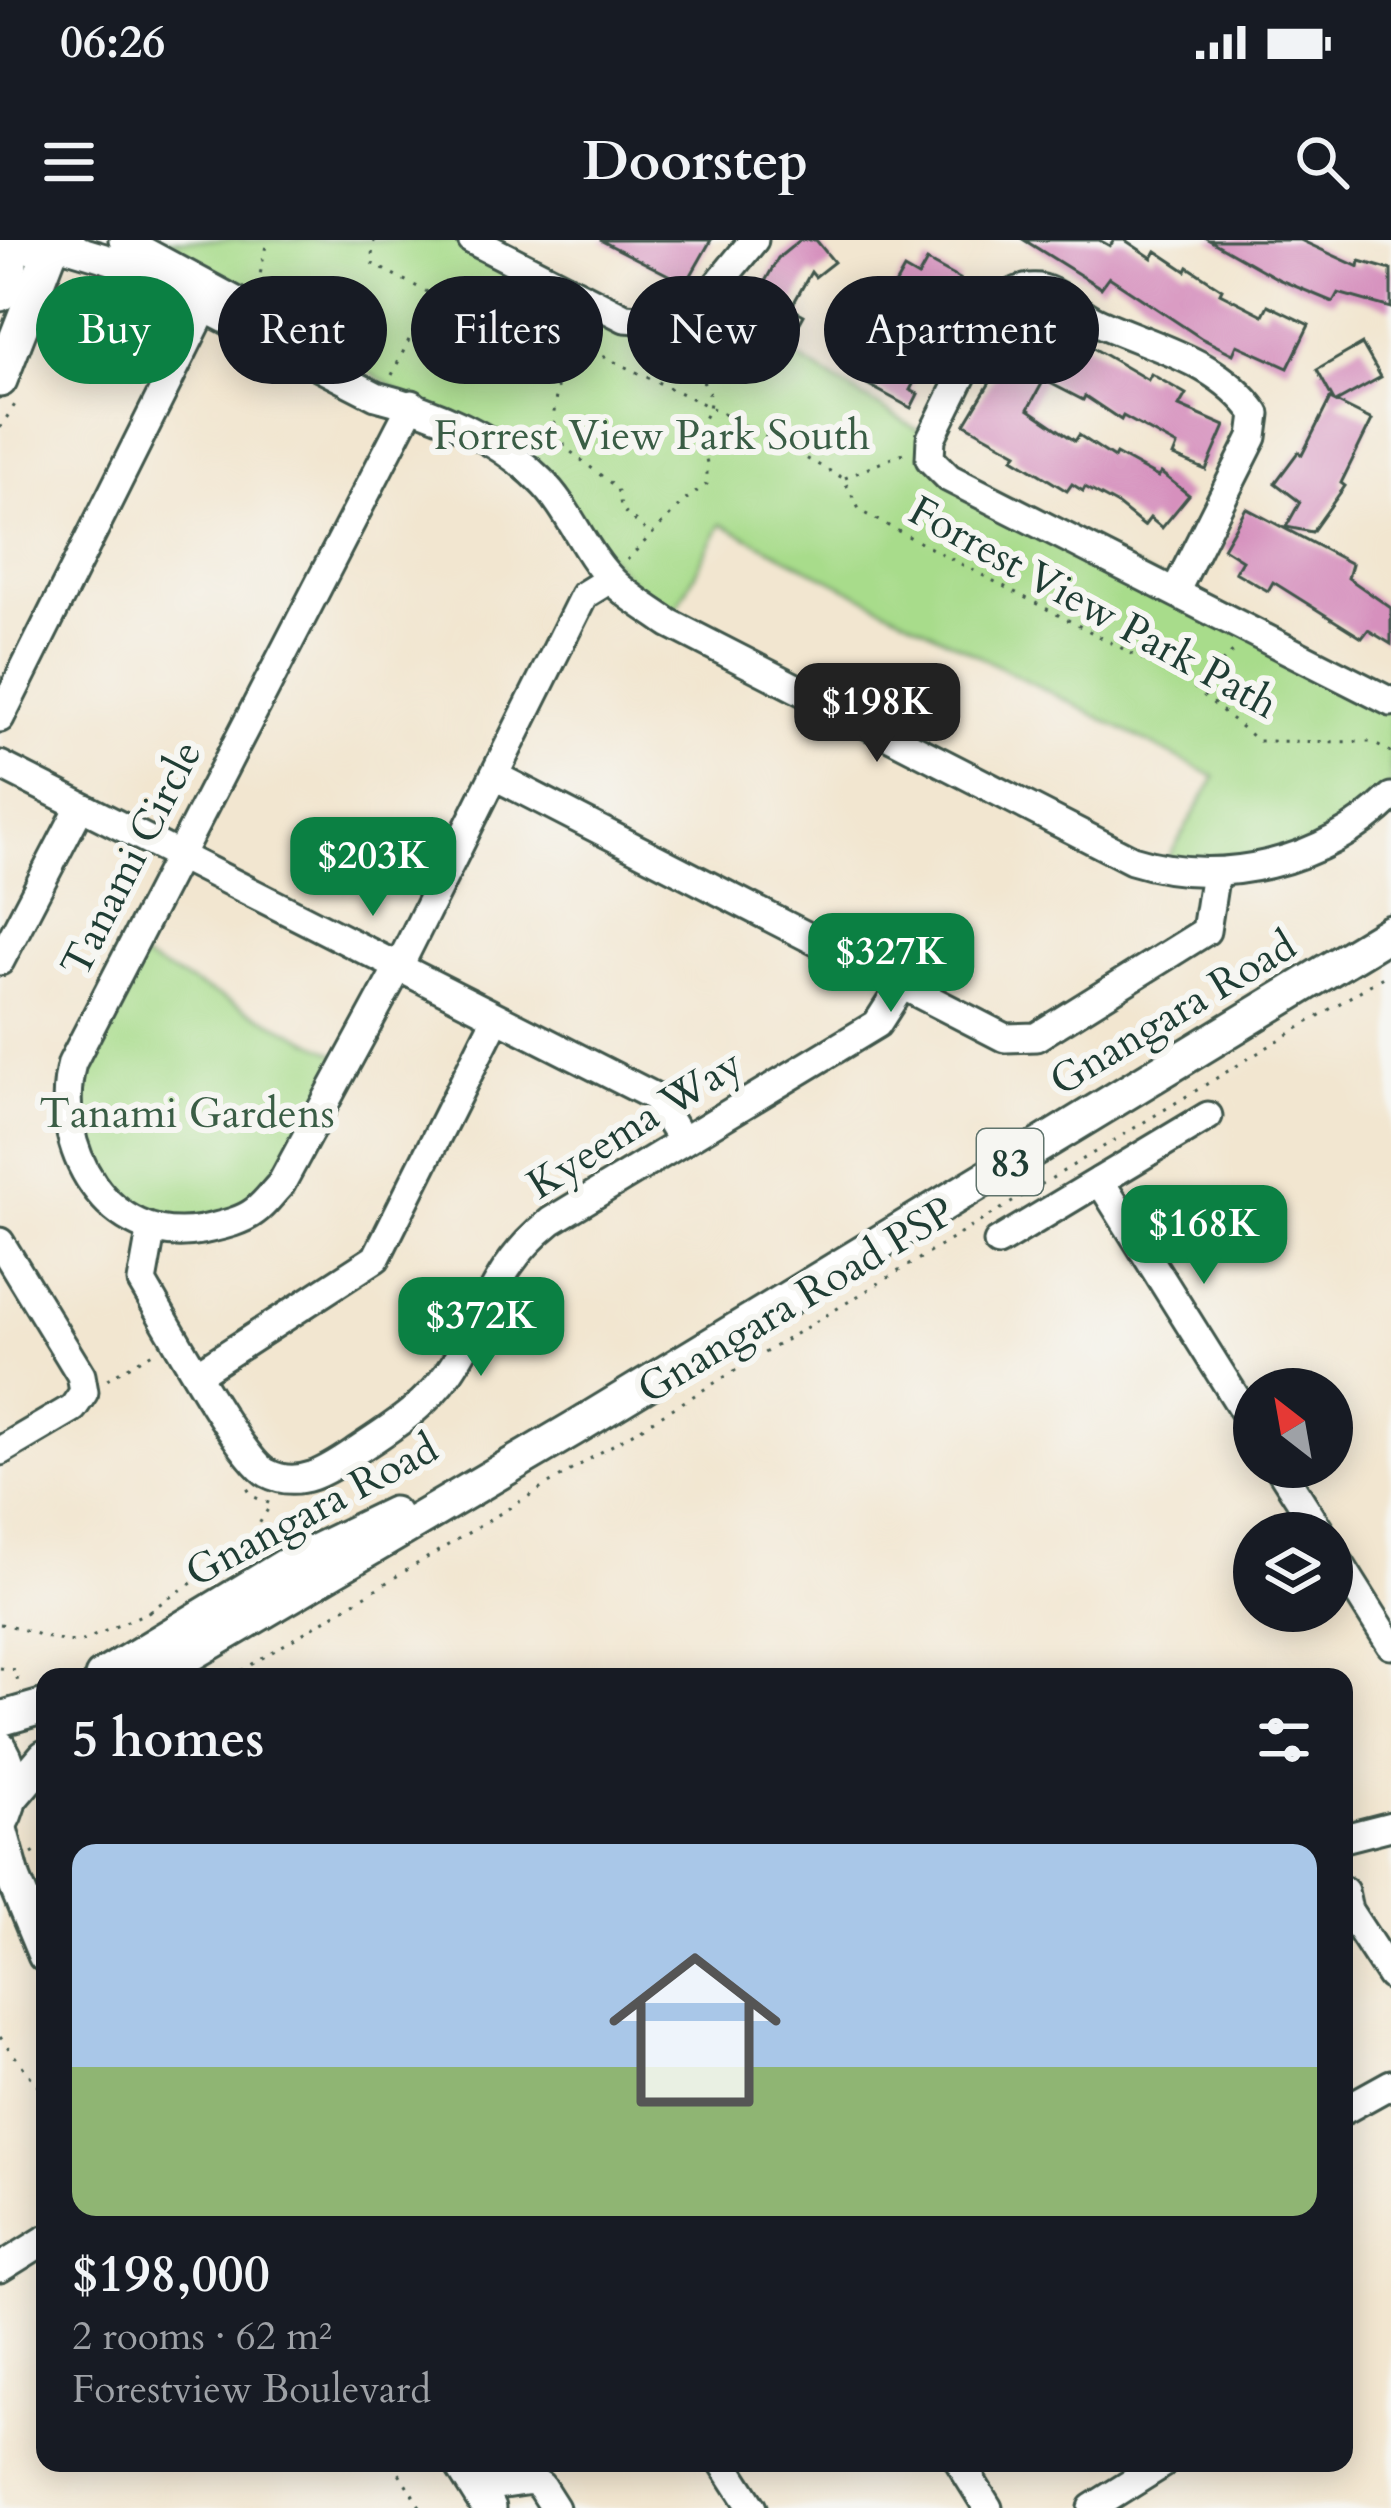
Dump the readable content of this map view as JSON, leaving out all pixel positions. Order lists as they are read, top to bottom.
{
  "streets": {
    "main road": ["Gnangara Road", "83"],
    "street": ["Tanami Circle", "Kyeema Way"],
    "path": ["Forrest View Park Path", "Gnangara Road PSP"]
  },
  "parks": ["Forrest View Park South", "Tanami Gardens"],
  "north": "top left",
  "page": {
    "status": "06:26",
    "header": "Doorstep",
    "chip": [
      "Buy",
      "Rent",
      "Filters",
      "New",
      "Apartment"
    ],
    "price": [
      "$198K",
      "$203K",
      "$327K",
      "$168K",
      "$372K"
    ],
    "heading": "5 homes",
    "list": [
      {
        "name": "$198,000",
        "note": "2 rooms · 62 m² · Forestview Boulevard"
      }
    ]
  }
}
